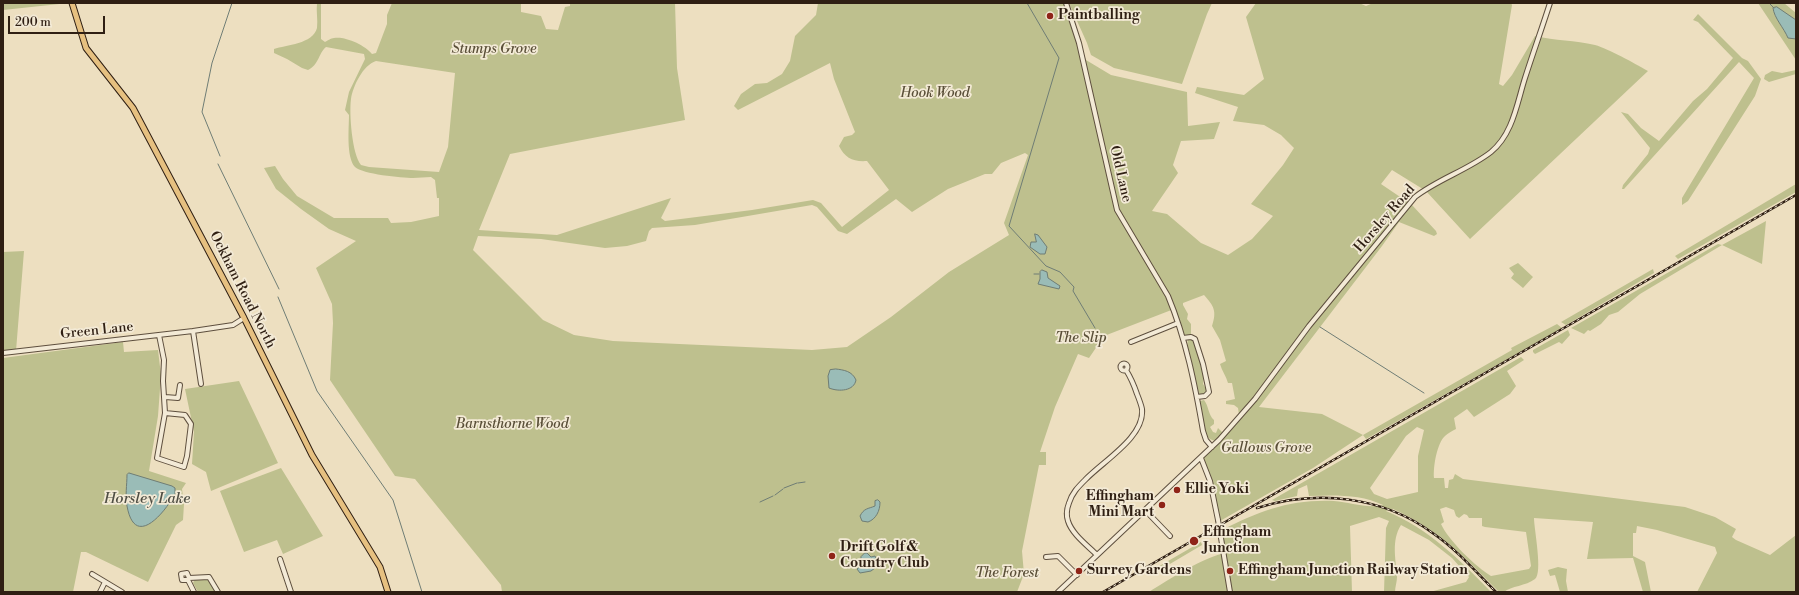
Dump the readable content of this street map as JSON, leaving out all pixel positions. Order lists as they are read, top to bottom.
{
  "streets": {
    "main road": ["Ockham Road North"],
    "street": ["Old Lane", "Horsley Road", "Green Lane"]
  },
  "crossings": [
    ["Old Lane", "Horsley Road"],
    ["Ockham Road North", "Green Lane"]
  ],
  "water": ["Horsley Lake"],
  "parks": [
    "Stumps Grove",
    "Hook Wood",
    "The Slip",
    "Barnsthorne Wood",
    "Gallows Grove",
    "The Forest"
  ],
  "places": [
    "Paintballing",
    "Ellie Yoki",
    "Effingham Mini Mart",
    "Effingham Junction",
    "Drift Golf & Country Club",
    "Surrey Gardens",
    "Effingham Junction Railway Station"
  ],
  "scale_bar": "200 m"
}
